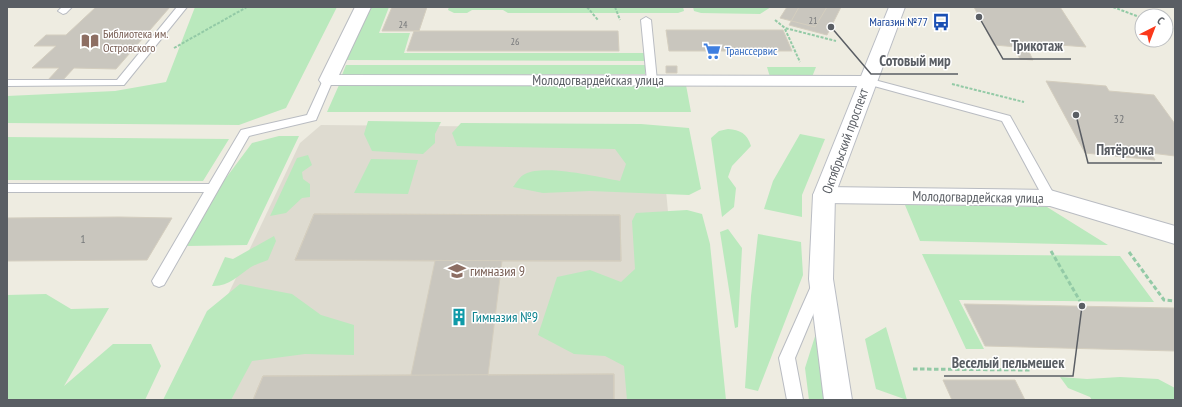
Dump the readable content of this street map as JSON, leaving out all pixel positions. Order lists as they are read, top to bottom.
{
  "streets": {
    "street": ["Молодогвардейская улица", "Октябрьский проспект"]
  },
  "crossings": [
    ["Молодогвардейская улица", "Октябрьский проспект"]
  ],
  "places": {
    "other": [
      "Трикотаж",
      "Сотовый мир",
      "Пятёрочка",
      "Веселый пельмешек"
    ],
    "bus stop": ["Магазин №77"],
    "library": ["Библиотека им. Островского"],
    "supermarket": ["Транссервис"],
    "school or university": ["гимназия 9"],
    "building": ["Гимназия №9"]
  },
  "house_numbers": [
    "21",
    "24",
    "26",
    "32",
    "1"
  ],
  "north": "top right"
}
